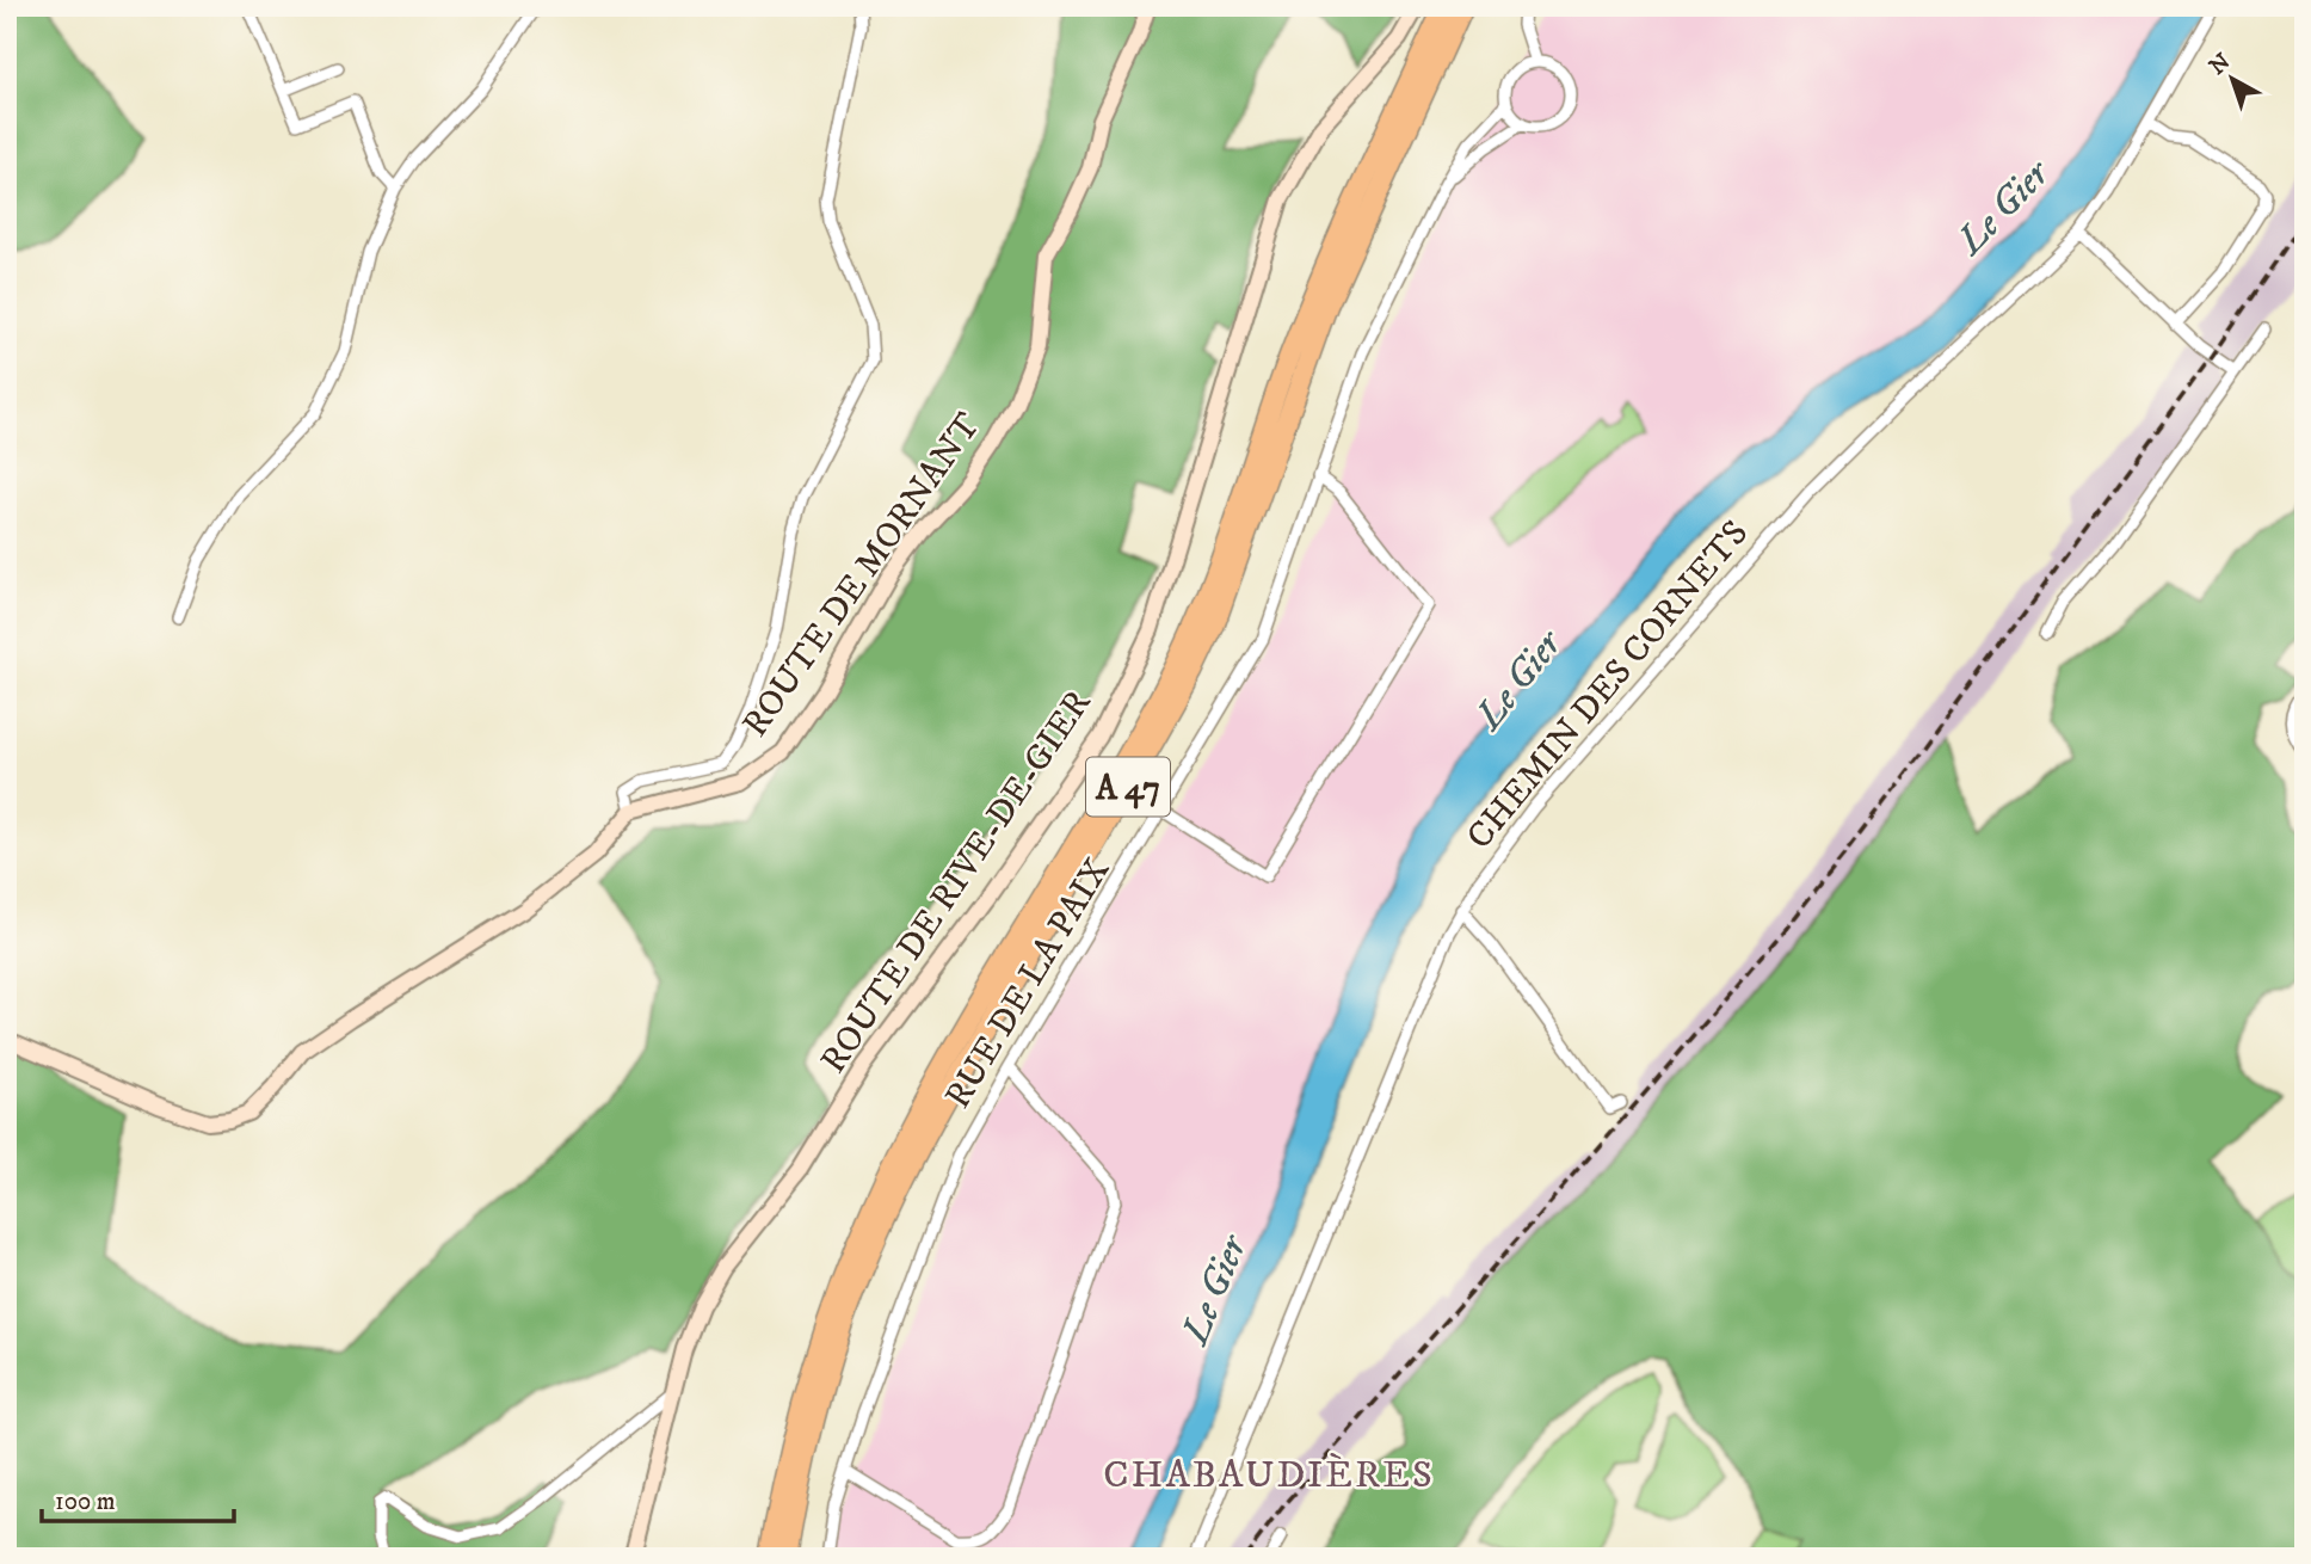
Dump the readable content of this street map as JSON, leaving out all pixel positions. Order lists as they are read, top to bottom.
{
  "streets": {
    "highway": ["A 47"],
    "main road": ["ROUTE DE MORNANT", "ROUTE DE RIVE-DE-GIER"],
    "street": ["CHEMIN DES CORNETS", "RUE DE LA PAIX"]
  },
  "districts": ["CHABAUDIÈRES"],
  "water": ["Le Gier"],
  "scale_bar": "100 m",
  "north": "top left"
}
